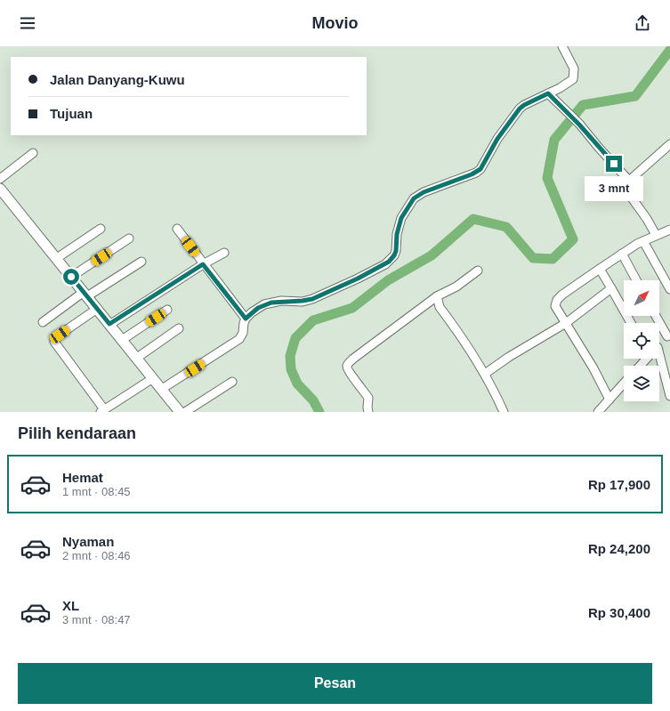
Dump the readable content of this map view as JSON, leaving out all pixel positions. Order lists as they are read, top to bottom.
{
  "north": "top right",
  "page": {
    "header": "Movio",
    "banner": ["Jalan Danyang-Kuwu", "Tujuan"],
    "bubble": "3 mnt",
    "heading": "Pilih kendaraan",
    "list": [
      {
        "name": "Hemat",
        "note": "1 mnt · 08:45",
        "value": "Rp 17,900"
      },
      {
        "name": "Nyaman",
        "note": "2 mnt · 08:46",
        "value": "Rp 24,200"
      },
      {
        "name": "XL",
        "note": "3 mnt · 08:47",
        "value": "Rp 30,400"
      }
    ],
    "buttons": "Pesan"
  }
}
